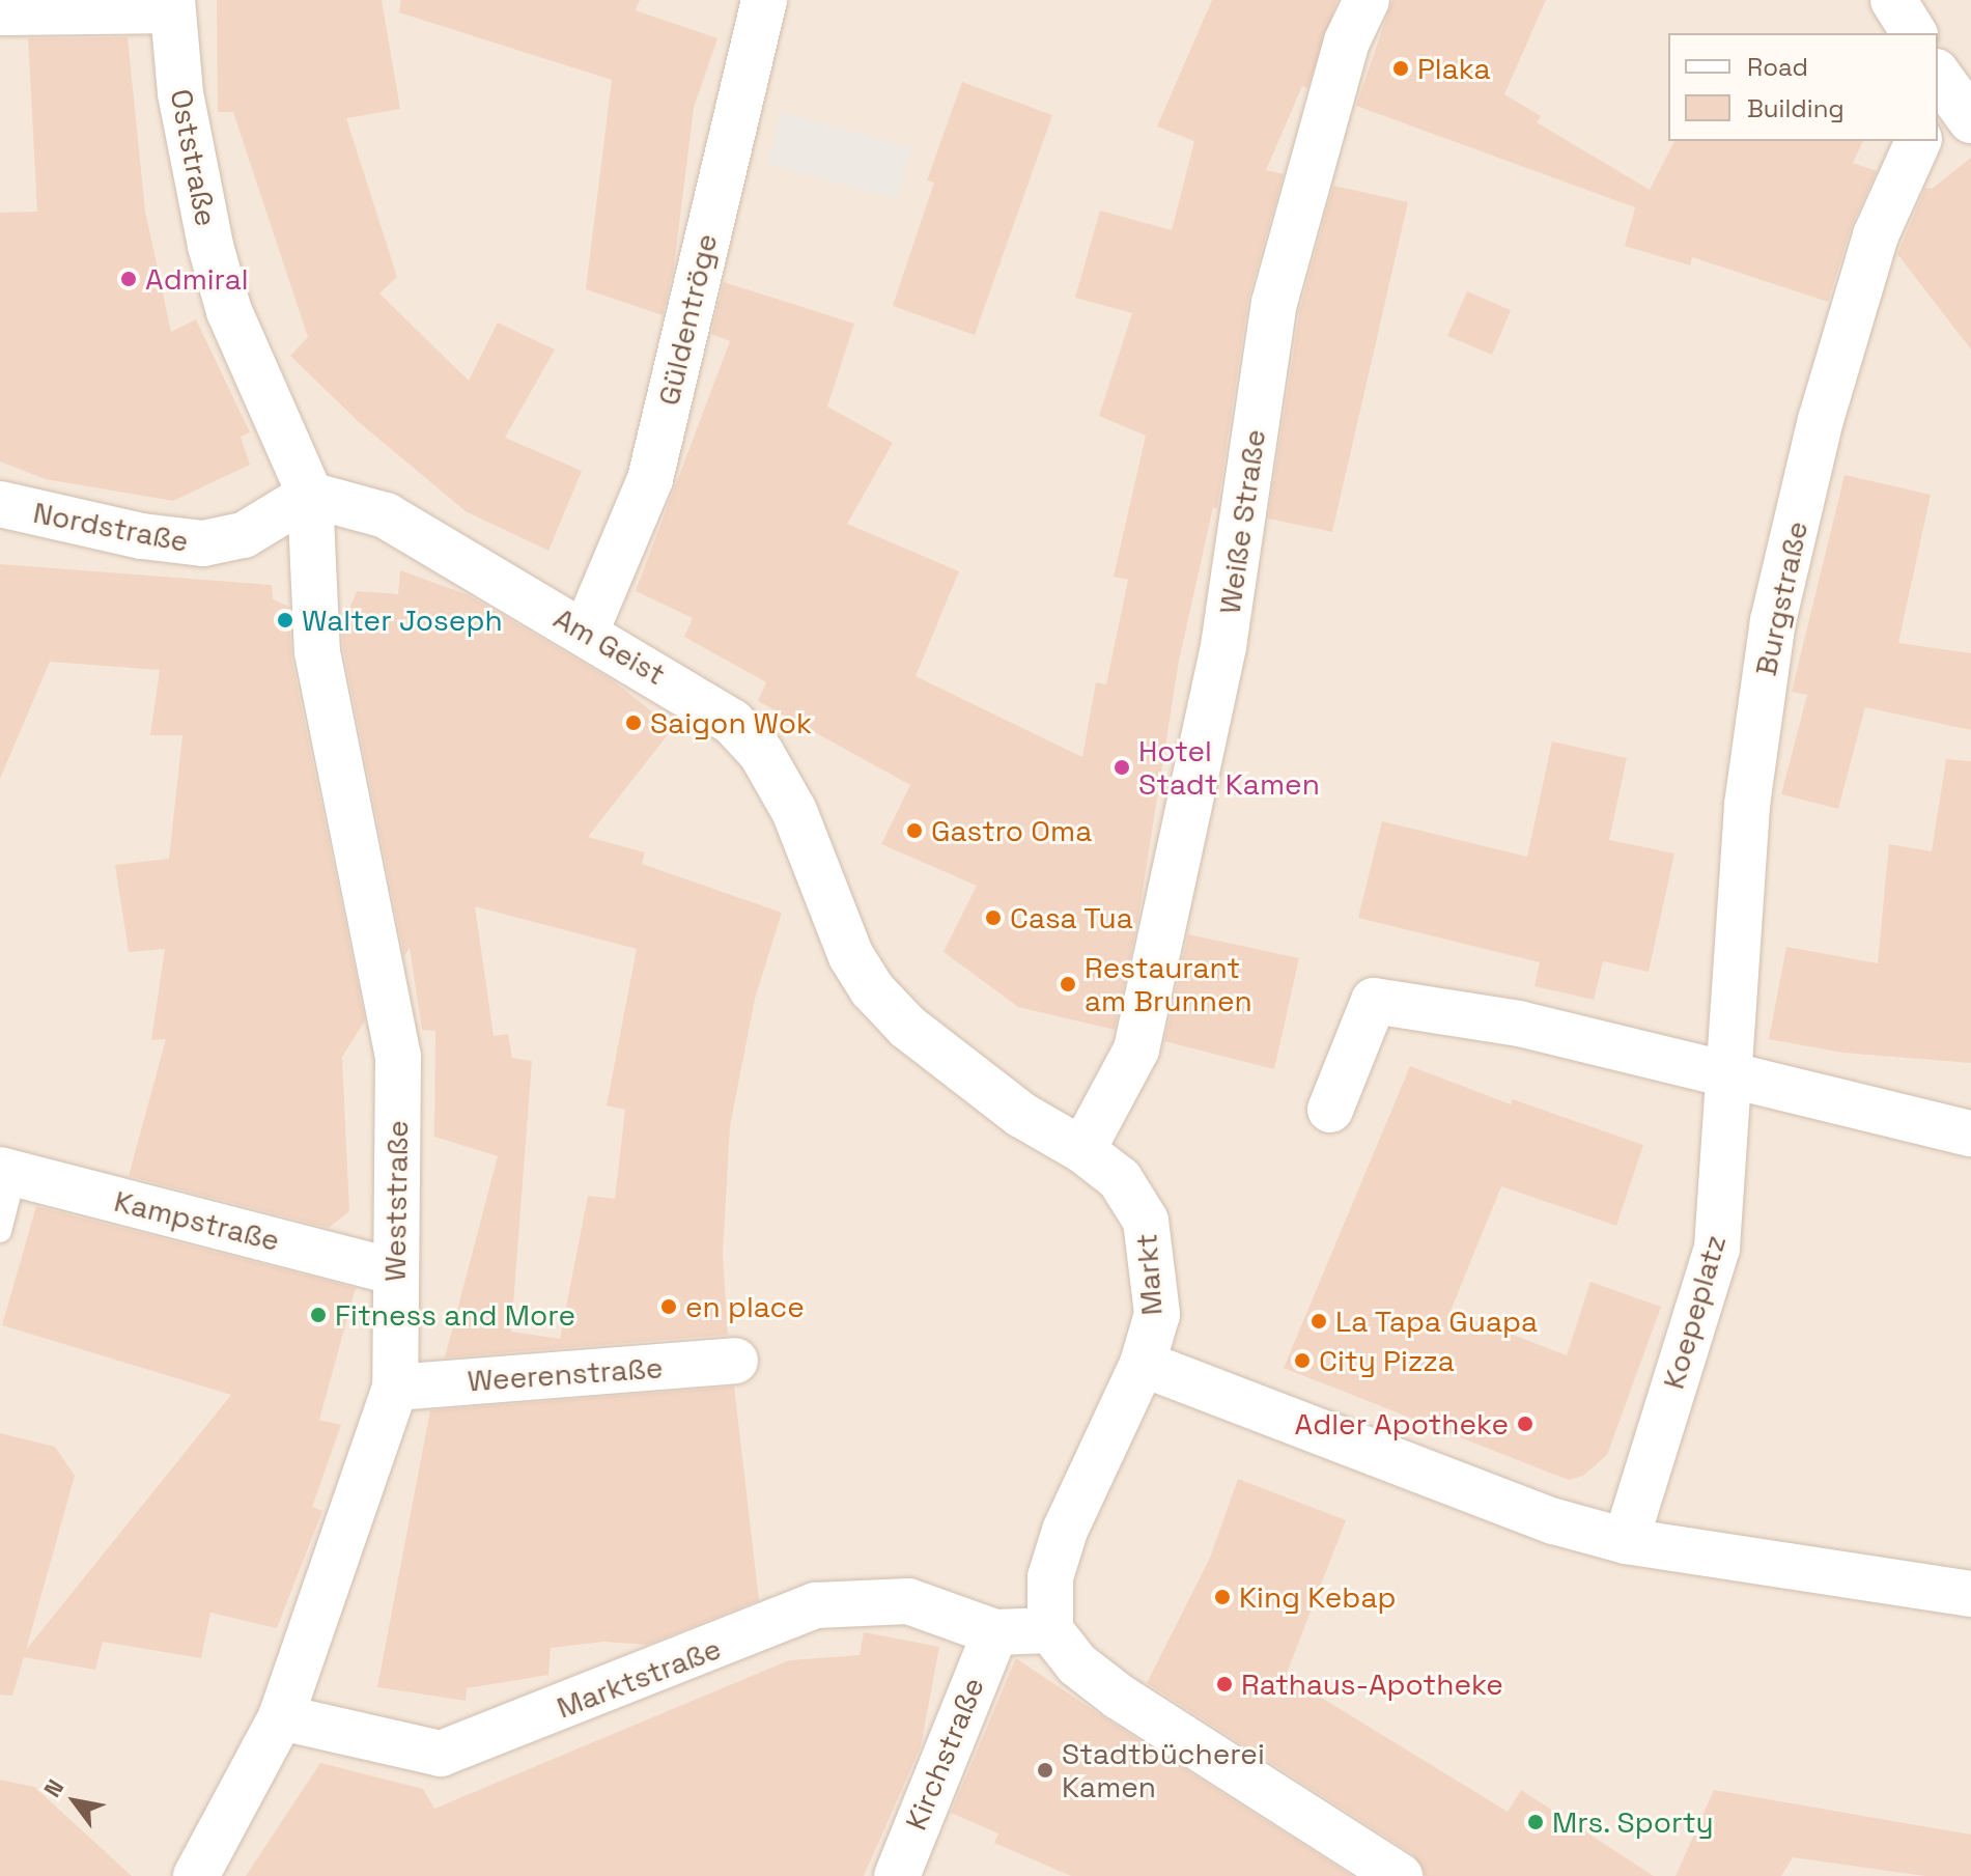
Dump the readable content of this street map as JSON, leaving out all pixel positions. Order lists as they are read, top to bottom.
{
  "streets": {
    "street": [
      "Oststraße",
      "Güldentröge",
      "Weiße Straße",
      "Nordstraße",
      "Burgstraße",
      "Am Geist",
      "Weststraße",
      "Kampstraße",
      "Markt",
      "Koepeplatz",
      "Weerenstraße",
      "Marktstraße",
      "Kirchstraße"
    ]
  },
  "crossings": [
    ["Oststraße", "Nordstraße"],
    ["Oststraße", "Am Geist"],
    ["Oststraße", "Weststraße"],
    ["Güldentröge", "Am Geist"],
    ["Weiße Straße", "Markt"],
    ["Nordstraße", "Am Geist"],
    ["Nordstraße", "Weststraße"],
    ["Burgstraße", "Koepeplatz"],
    ["Am Geist", "Weststraße"],
    ["Am Geist", "Markt"],
    ["Weststraße", "Kampstraße"],
    ["Weststraße", "Weerenstraße"],
    ["Weststraße", "Marktstraße"],
    ["Marktstraße", "Kirchstraße"]
  ],
  "places": [
    "Plaka",
    "Admiral",
    "Walter Joseph",
    "Saigon Wok",
    "Hotel Stadt Kamen",
    "Gastro Oma",
    "Casa Tua",
    "Restaurant am Brunnen",
    "en place",
    "Fitness and More",
    "La Tapa Guapa",
    "City Pizza",
    "Adler Apotheke",
    "King Kebap",
    "Rathaus-Apotheke",
    "Stadtbücherei Kamen",
    "Mrs. Sporty"
  ],
  "legend": ["Road", "Building"],
  "north": "top left"
}
